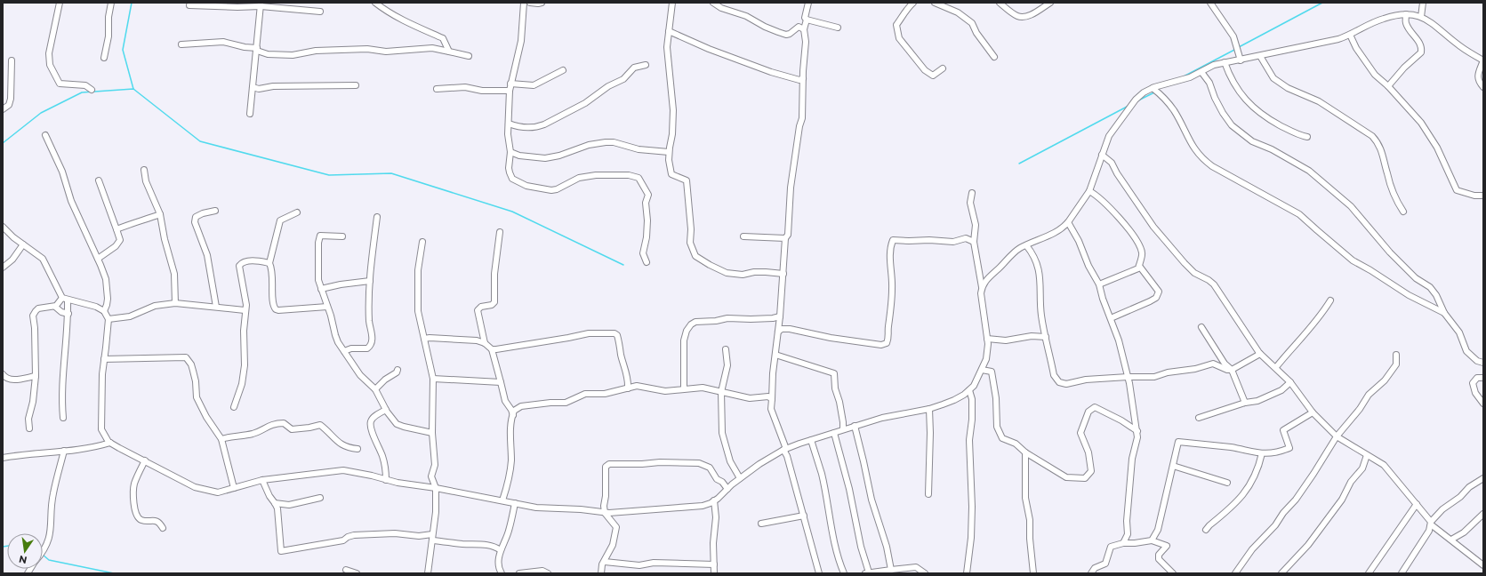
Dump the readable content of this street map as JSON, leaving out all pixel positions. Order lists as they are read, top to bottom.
{
  "north": "bottom"
}
